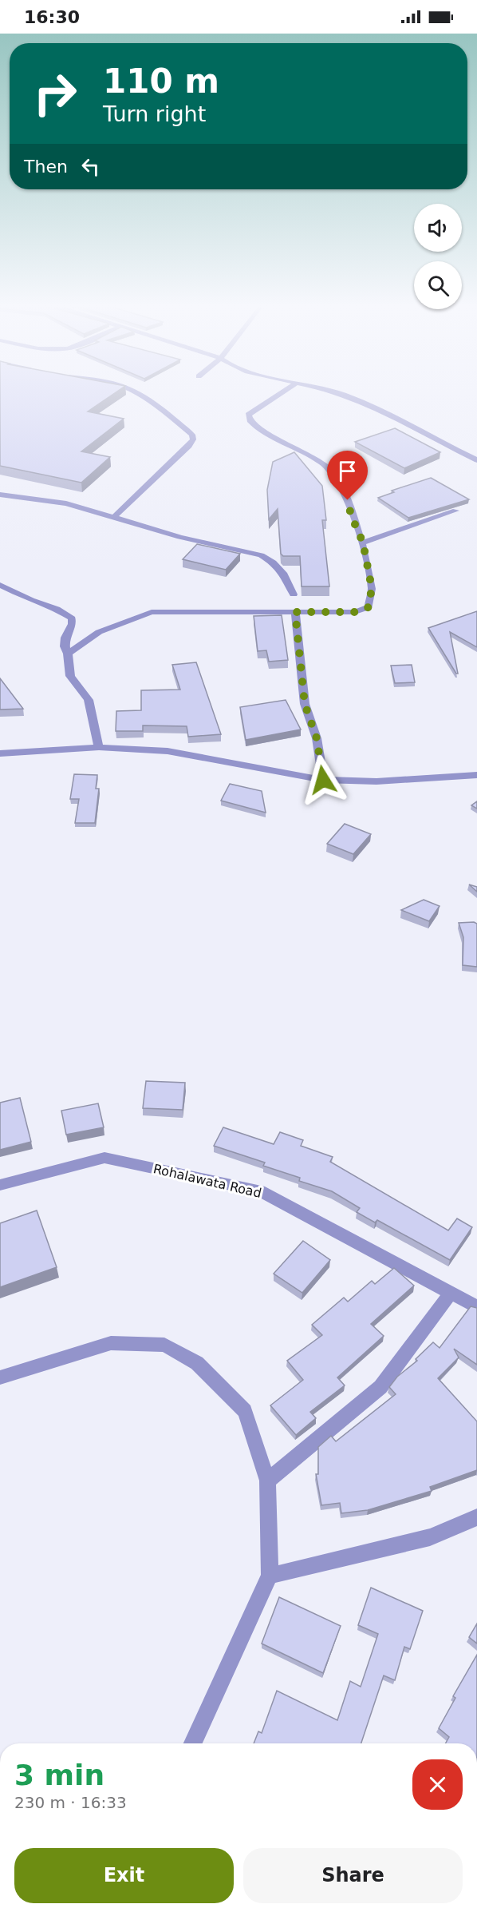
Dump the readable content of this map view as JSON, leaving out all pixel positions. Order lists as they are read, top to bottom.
{
  "streets": {
    "street": ["Rohalawata Road"]
  },
  "page": {
    "status": "16:30",
    "turn": ["110 m", "Turn right"],
    "then": "Then",
    "heading": ["3 min", "230 m · 16:33"],
    "buttons": ["Exit", "Share"]
  }
}
